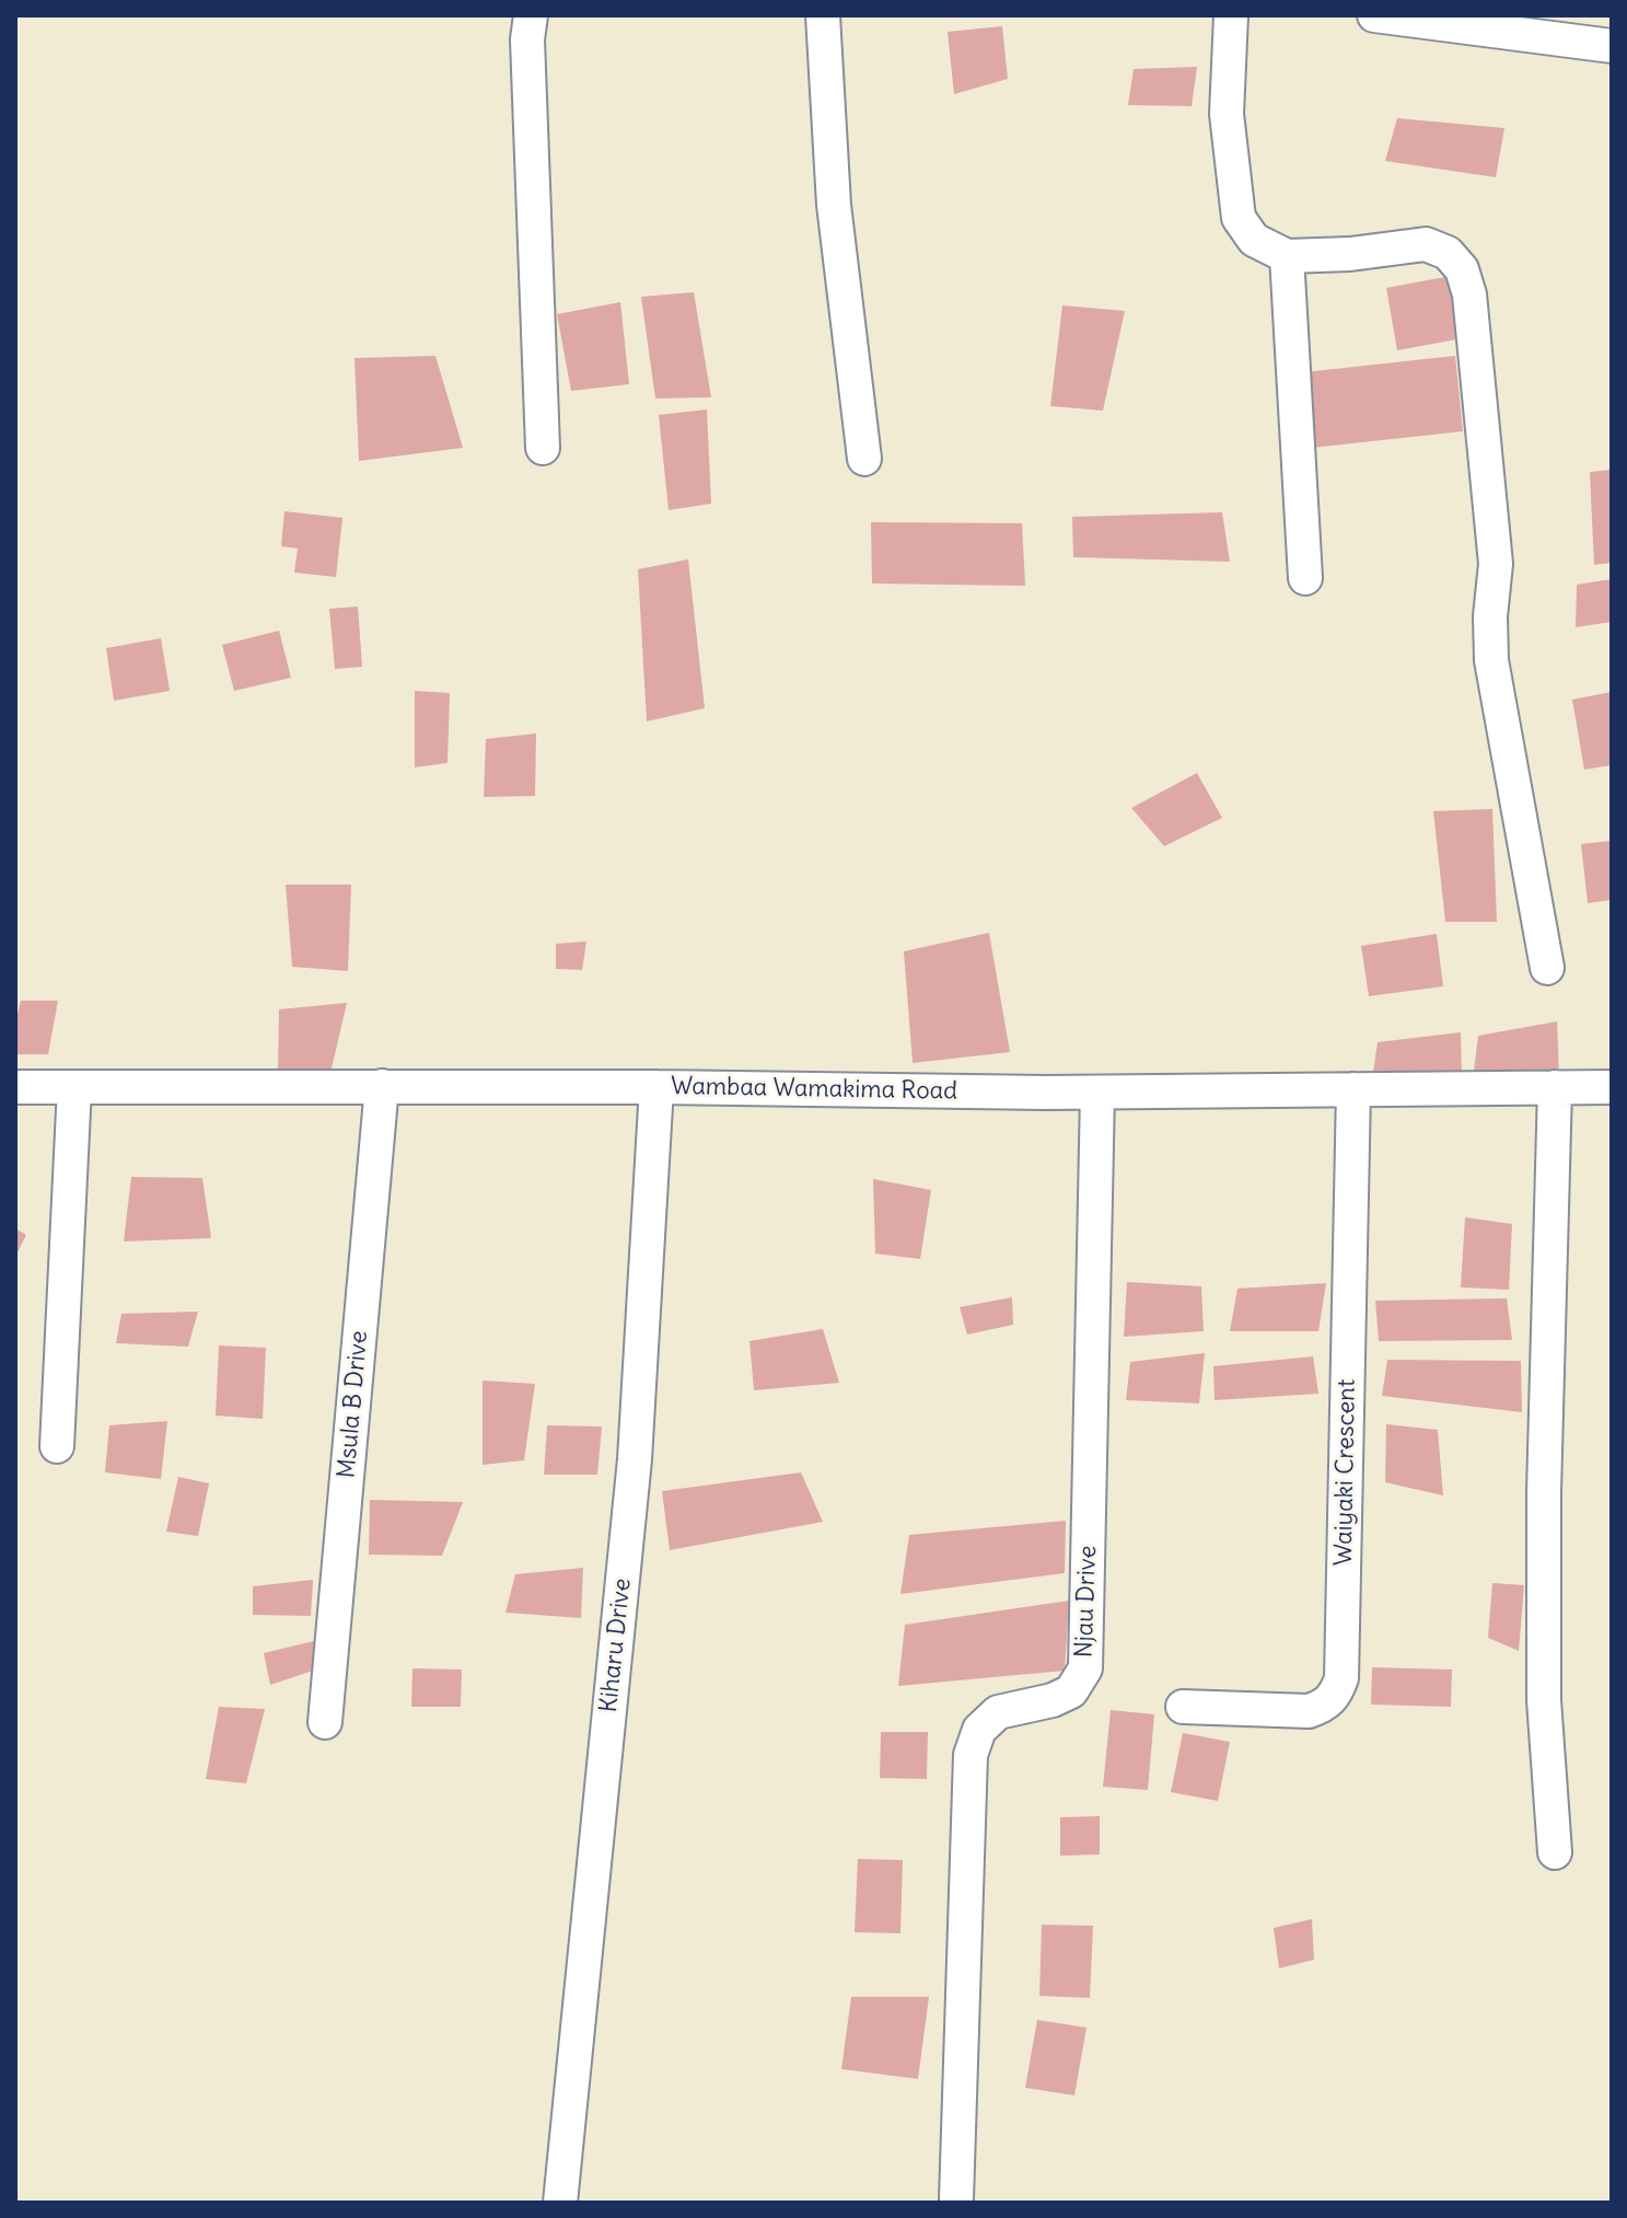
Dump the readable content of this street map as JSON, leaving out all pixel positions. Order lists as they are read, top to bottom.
{
  "streets": {
    "street": [
      "Wambaa Wamakima Road",
      "Msula B Drive",
      "Waiyaki Crescent",
      "Njau Drive",
      "Kiharu Drive"
    ]
  },
  "crossings": [
    ["Wambaa Wamakima Road", "Msula B Drive"],
    ["Wambaa Wamakima Road", "Waiyaki Crescent"],
    ["Wambaa Wamakima Road", "Njau Drive"],
    ["Wambaa Wamakima Road", "Kiharu Drive"]
  ]
}
